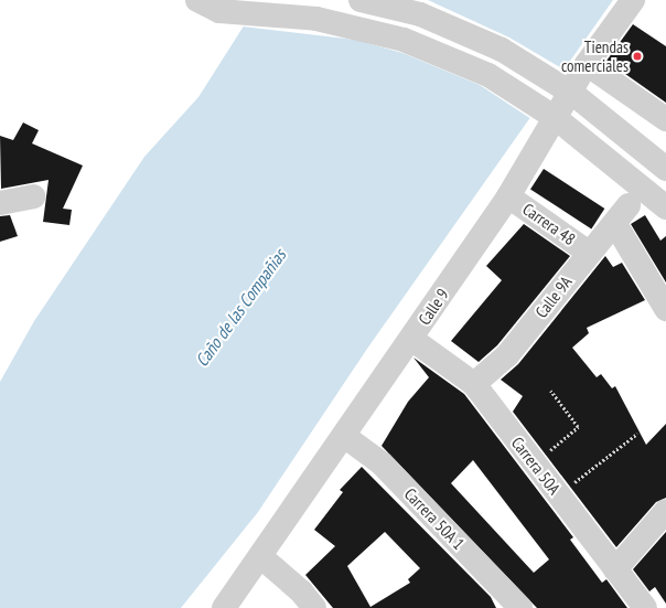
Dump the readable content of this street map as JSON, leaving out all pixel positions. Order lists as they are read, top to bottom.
{
  "streets": {
    "street": [
      "Carrera 48",
      "Calle 9A",
      "Calle 9",
      "Carrera 50A",
      "Carrera 50A 1"
    ]
  },
  "crossings": [
    ["Carrera 48", "Calle 9A"],
    ["Carrera 48", "Calle 9"],
    ["Calle 9A", "Carrera 50A"],
    ["Calle 9", "Carrera 50A"],
    ["Calle 9", "Carrera 50A 1"]
  ],
  "water": ["Caño de las Compañias"],
  "places": ["Tiendas comerciales"]
}
